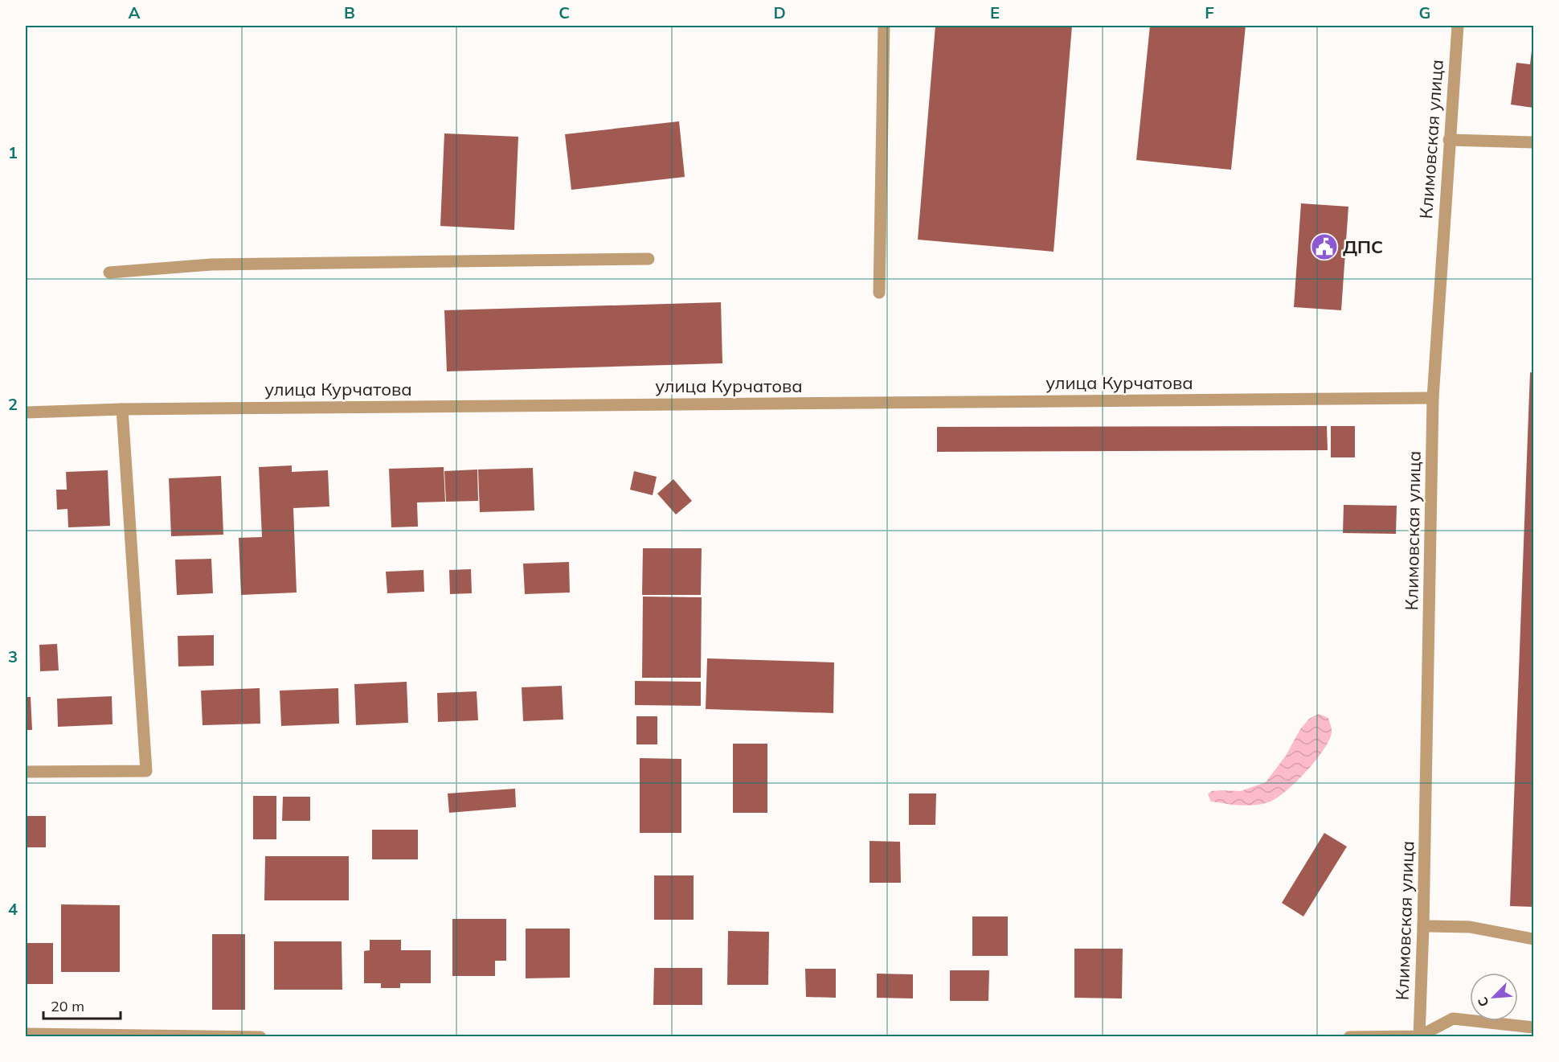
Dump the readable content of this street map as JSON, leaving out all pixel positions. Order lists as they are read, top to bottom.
{
  "streets": {
    "street": ["Климовская улица", "улица Курчатова"]
  },
  "crossings": [
    ["Климовская улица", "улица Курчатова"]
  ],
  "places": {
    "public building": ["ДПС"]
  },
  "scale_bar": "20 m",
  "north": "bottom left",
  "grid": {
    "columns": [
      "A",
      "B",
      "C",
      "D",
      "E",
      "F",
      "G"
    ],
    "rows": [
      "1",
      "2",
      "3",
      "4"
    ]
  }
}
